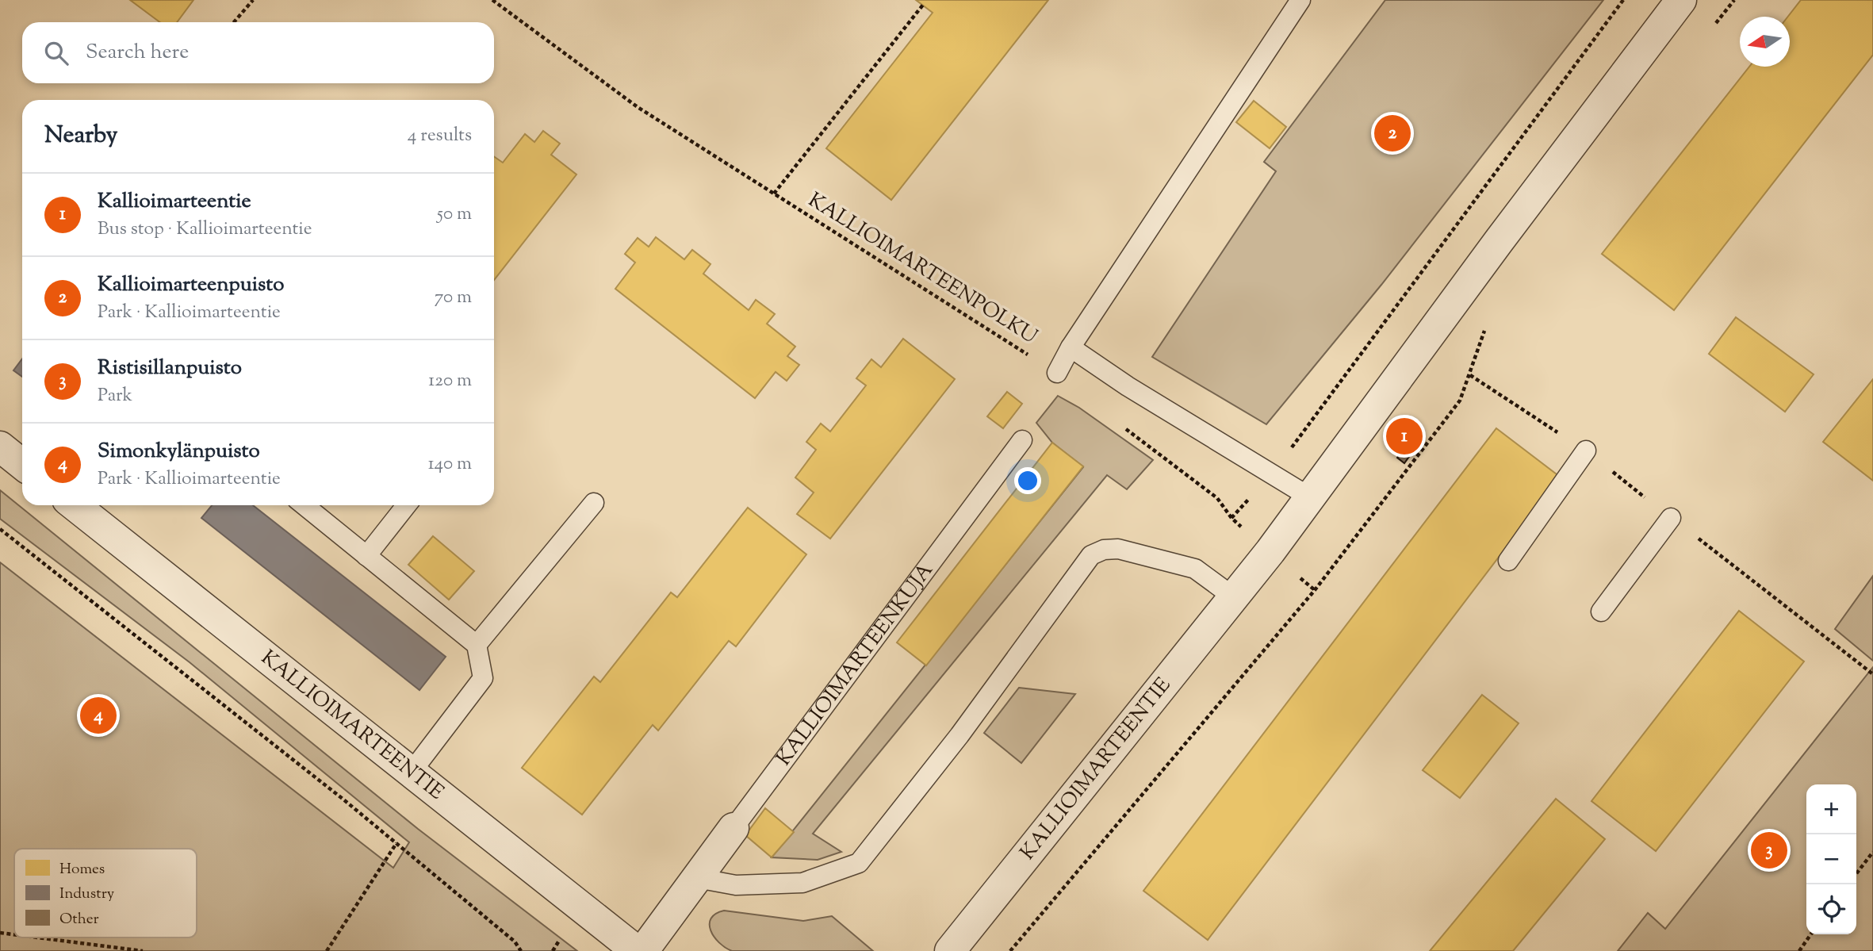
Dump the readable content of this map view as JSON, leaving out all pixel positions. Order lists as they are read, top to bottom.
{
  "streets": {
    "street": ["KALLIOIMARTEENKUJA", "KALLIOIMARTEENTIE"],
    "path": ["KALLIOIMARTEENPOLKU"]
  },
  "legend": ["Homes", "Industry", "Other"],
  "north": "left",
  "page": {
    "search": "Search here",
    "heading": ["Nearby", "4 results"],
    "pins": [
      "2",
      "1",
      "4",
      "3"
    ],
    "list": [
      {
        "mark": "1",
        "name": "Kallioimarteentie",
        "note": "Bus stop · Kallioimarteentie",
        "value": "50 m"
      },
      {
        "mark": "2",
        "name": "Kallioimarteenpuisto",
        "note": "Park · Kallioimarteentie",
        "value": "70 m"
      },
      {
        "mark": "3",
        "name": "Ristisillanpuisto",
        "note": "Park",
        "value": "120 m"
      },
      {
        "mark": "4",
        "name": "Simonkylänpuisto",
        "note": "Park · Kallioimarteentie",
        "value": "140 m"
      }
    ],
    "map_buttons": ["+", "−"]
  }
}
